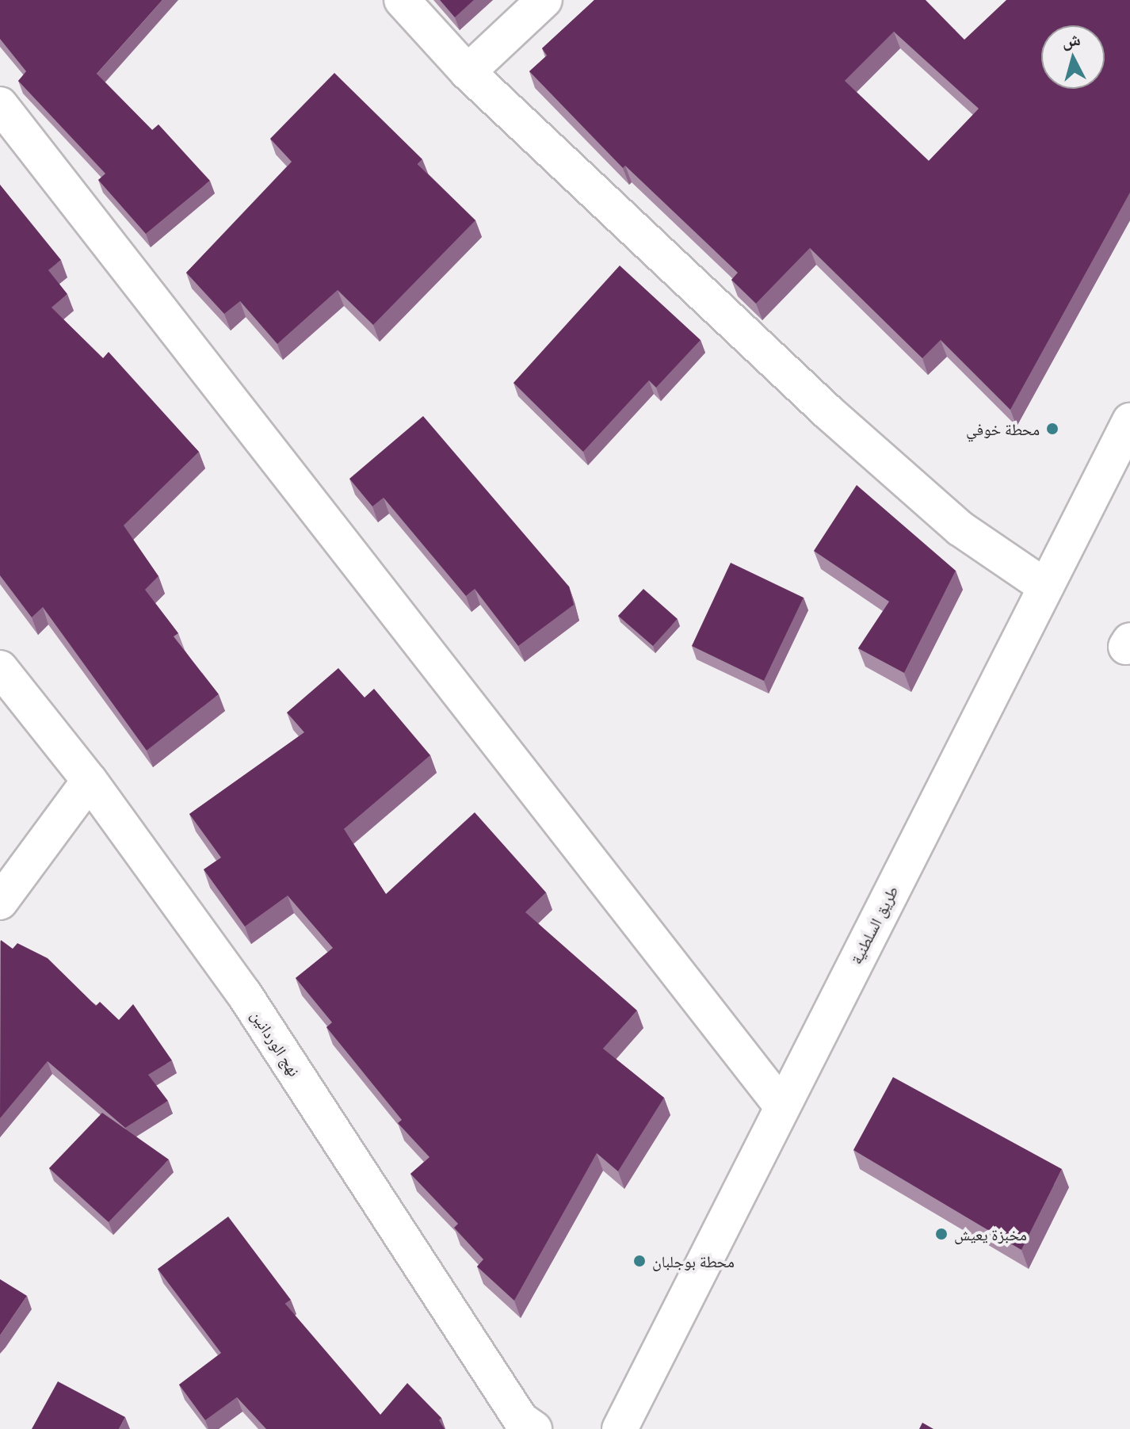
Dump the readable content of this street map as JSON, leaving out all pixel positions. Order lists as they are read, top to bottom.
{
  "streets": {
    "street": ["طريق السلطنية", "نهج الوردانين"]
  },
  "places": ["محطة خوفي", "مخبزة يعيش", "محطة بوجلبان"],
  "north": "top"
}
